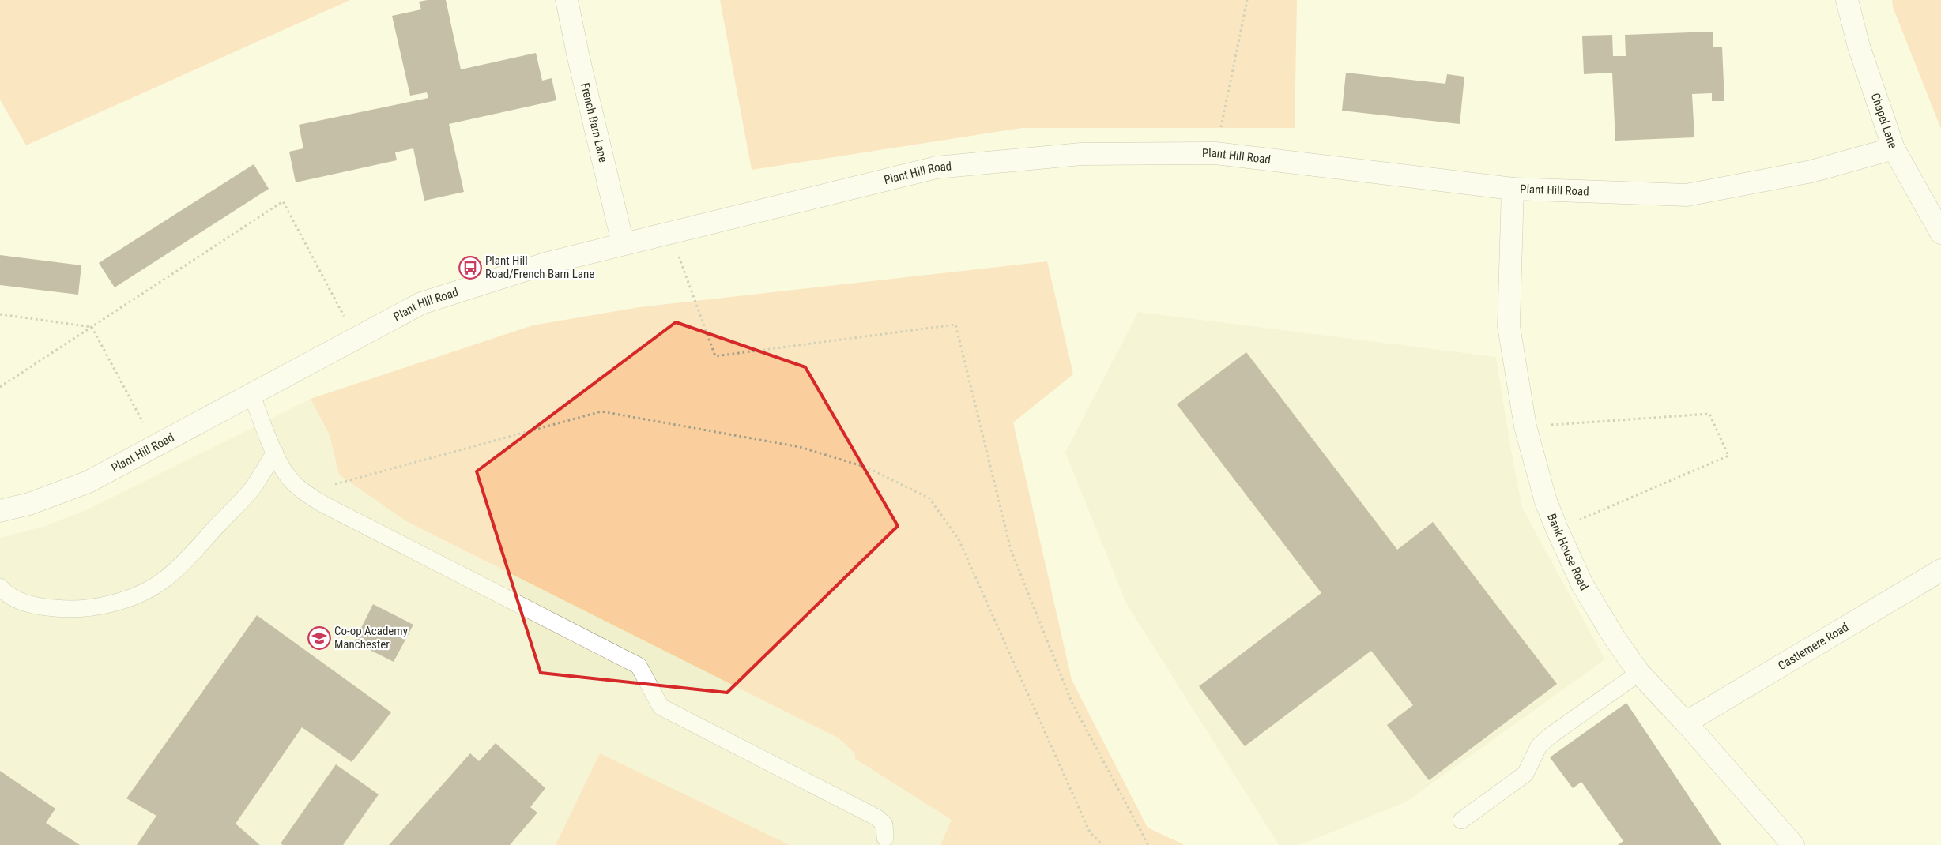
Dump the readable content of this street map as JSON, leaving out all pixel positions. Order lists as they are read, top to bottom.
{
  "streets": {
    "street": [
      "Chapel Lane",
      "French Barn Lane",
      "Plant Hill Road",
      "Bank House Road",
      "Castlemere Road"
    ]
  },
  "crossings": [
    ["Chapel Lane", "Plant Hill Road"],
    ["French Barn Lane", "Plant Hill Road"],
    ["Plant Hill Road", "Bank House Road"],
    ["Bank House Road", "Castlemere Road"]
  ],
  "places": {
    "bus stop": ["Plant Hill Road/French Barn Lane"],
    "school or university": ["Co-op Academy Manchester"]
  }
}
